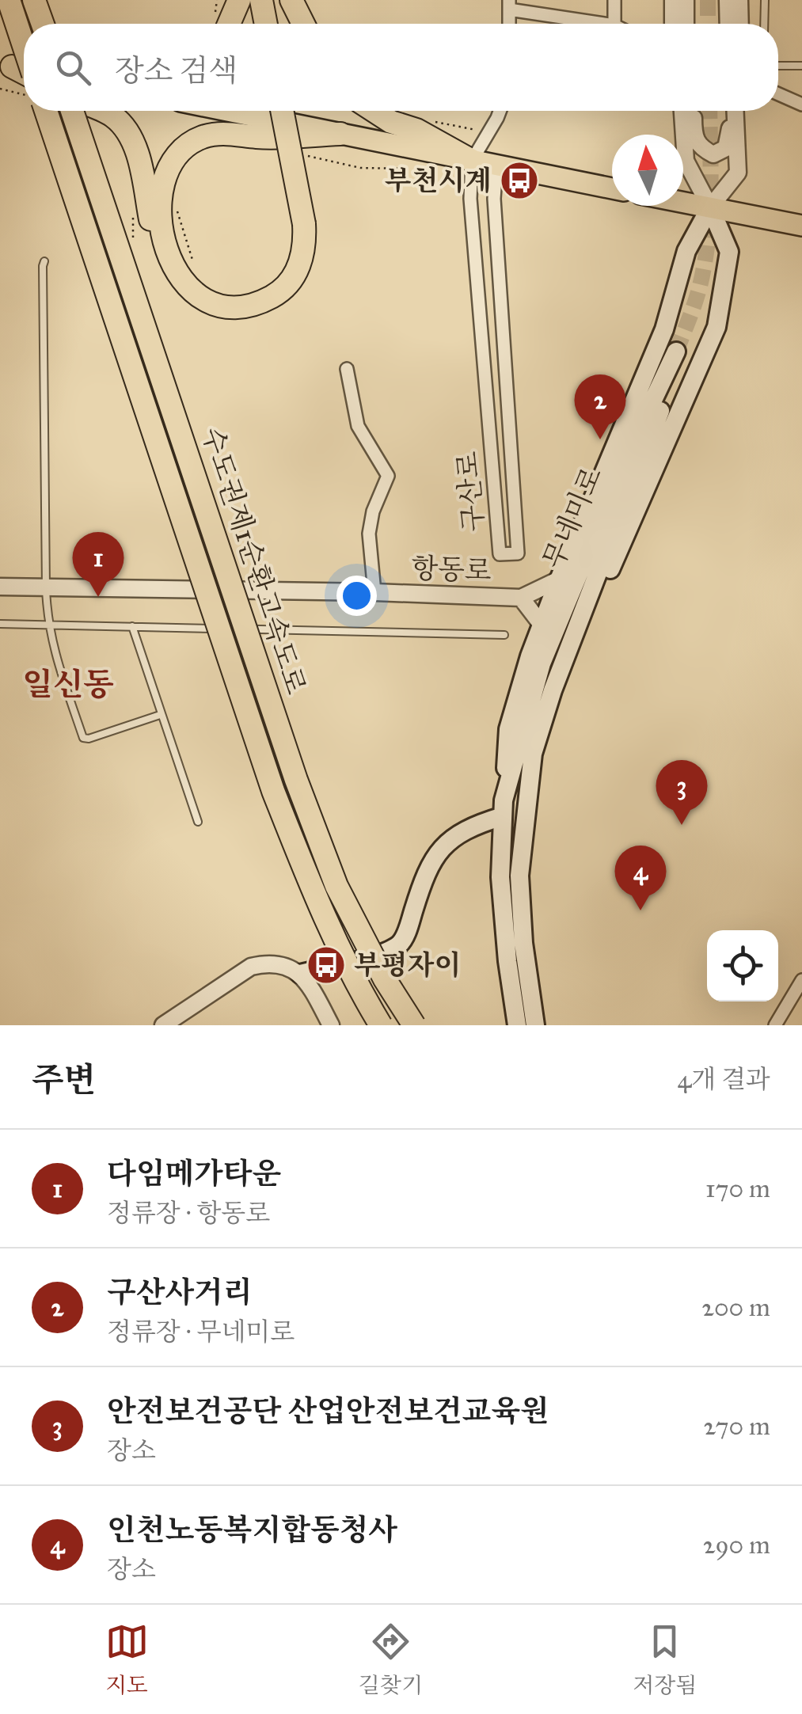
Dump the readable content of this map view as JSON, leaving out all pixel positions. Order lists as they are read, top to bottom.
{
  "streets": {
    "highway": ["수도권제1순환고속도로"],
    "main road": ["무네미로"],
    "street": ["구산로", "항동로"]
  },
  "districts": ["일신동"],
  "places": {
    "bus stop": ["부천시계", "부평자이"]
  },
  "north": "top",
  "page": {
    "search": "장소 검색",
    "pins": [
      "2",
      "1",
      "3",
      "4"
    ],
    "heading": ["주변", "4개 결과"],
    "list": [
      {
        "mark": "1",
        "name": "다임메가타운",
        "note": "정류장 · 항동로",
        "value": "170 m"
      },
      {
        "mark": "2",
        "name": "구산사거리",
        "note": "정류장 · 무네미로",
        "value": "200 m"
      },
      {
        "mark": "3",
        "name": "안전보건공단 산업안전보건교육원",
        "note": "장소",
        "value": "270 m"
      },
      {
        "mark": "4",
        "name": "인천노동복지합동청사",
        "note": "장소",
        "value": "290 m"
      }
    ],
    "nav": ["지도", "길찾기", "저장됨"]
  }
}
